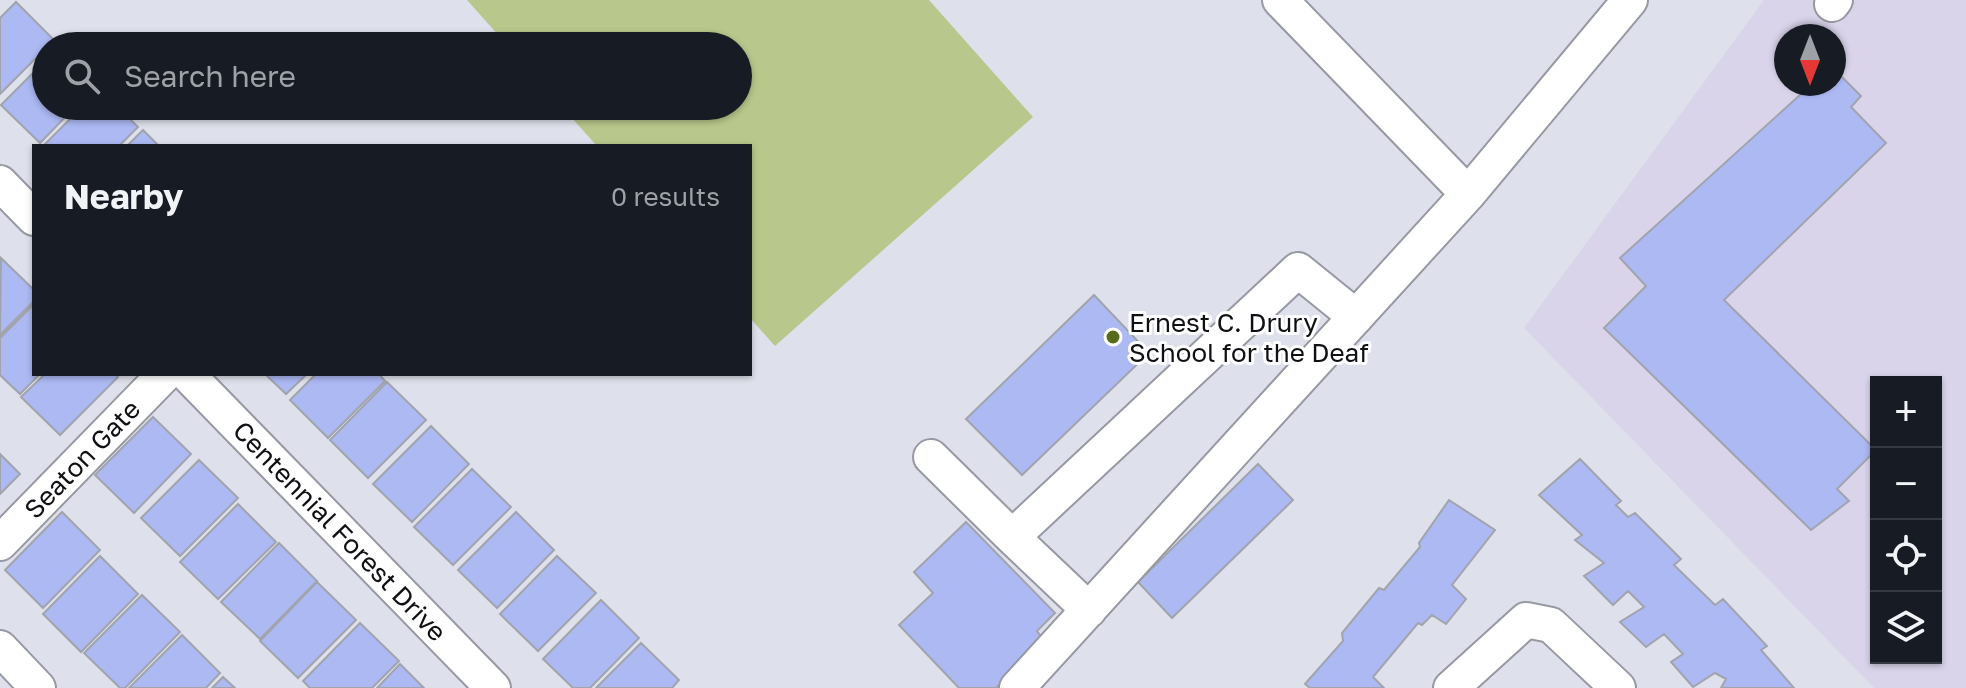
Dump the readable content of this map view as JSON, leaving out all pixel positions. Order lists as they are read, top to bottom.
{
  "streets": {
    "street": ["Seaton Gate", "Centennial Forest Drive"]
  },
  "places": ["Ernest C. Drury School for the Deaf"],
  "north": "bottom",
  "page": {
    "search": "Search here",
    "heading": ["Nearby", "0 results"],
    "map_buttons": ["+", "−"]
  }
}
